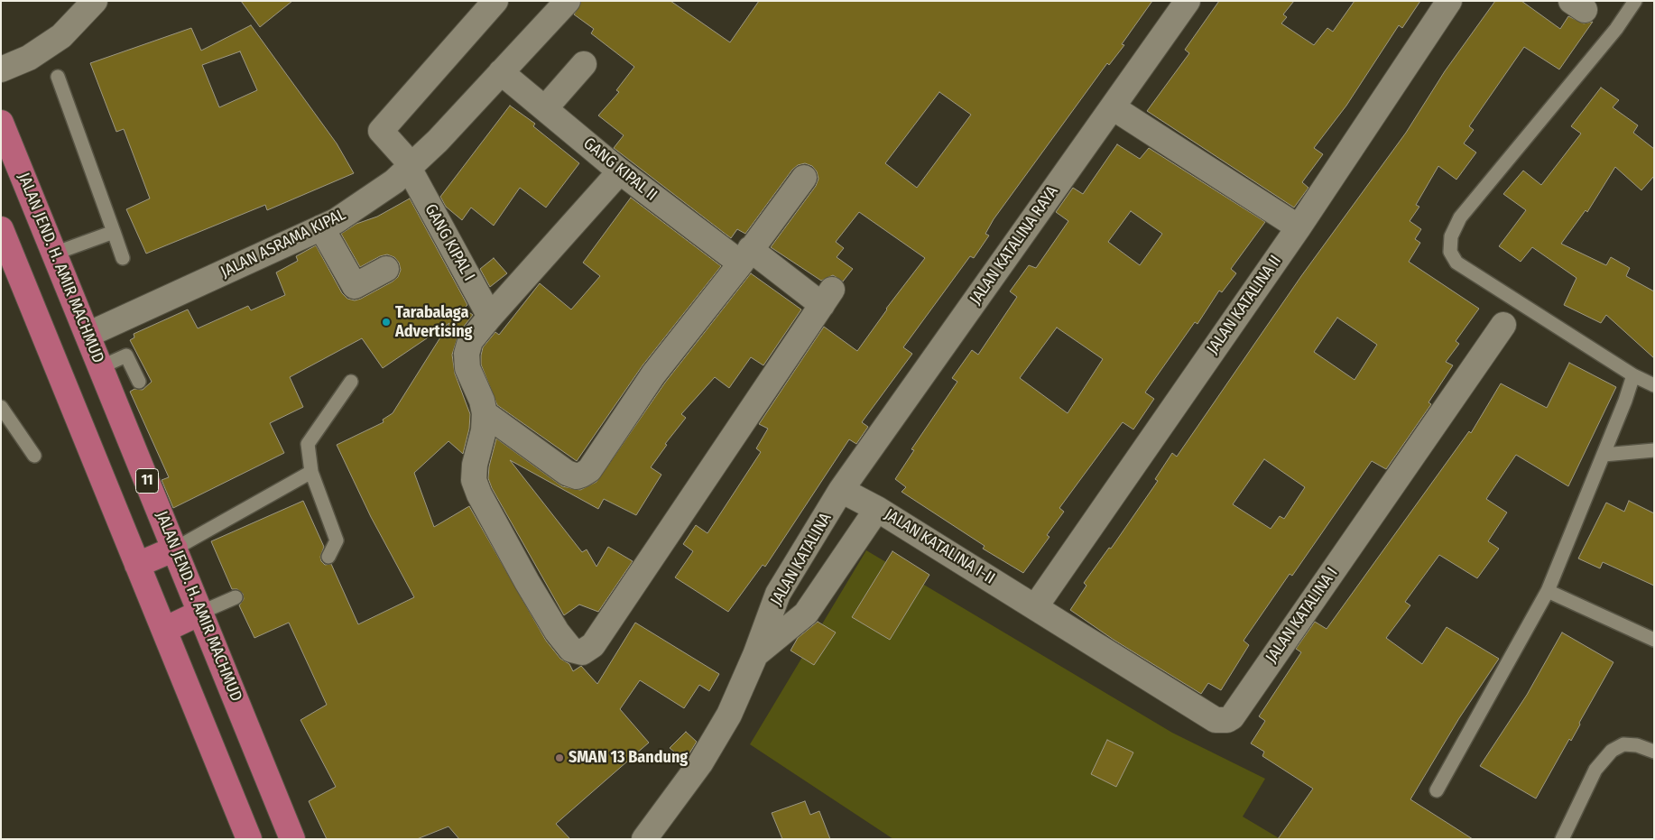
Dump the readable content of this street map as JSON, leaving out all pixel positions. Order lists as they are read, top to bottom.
{
  "streets": {
    "highway": ["JALAN JEND. H. AMIR MACHMUD", "11"],
    "street": [
      "GANG KIPAL II",
      "GANG KIPAL I",
      "JALAN ASRAMA KIPAL",
      "JALAN KATALINA RAYA",
      "JALAN KATALINA II",
      "JALAN KATALINA I-II",
      "JALAN KATALINA",
      "JALAN KATALINA I"
    ]
  },
  "crossings": [
    ["GANG KIPAL II", "JALAN ASRAMA KIPAL"],
    ["GANG KIPAL I", "JALAN ASRAMA KIPAL"],
    ["JALAN ASRAMA KIPAL", "JALAN JEND. H. AMIR MACHMUD"],
    ["JALAN KATALINA RAYA", "JALAN KATALINA I-II"],
    ["JALAN KATALINA RAYA", "JALAN KATALINA"],
    ["JALAN KATALINA II", "JALAN KATALINA I-II"],
    ["JALAN KATALINA II", "JALAN KATALINA I"],
    ["JALAN KATALINA I-II", "JALAN KATALINA"],
    ["JALAN KATALINA I-II", "JALAN KATALINA I"]
  ],
  "places": ["Tarabalaga Advertising", "SMAN 13 Bandung"]
}
